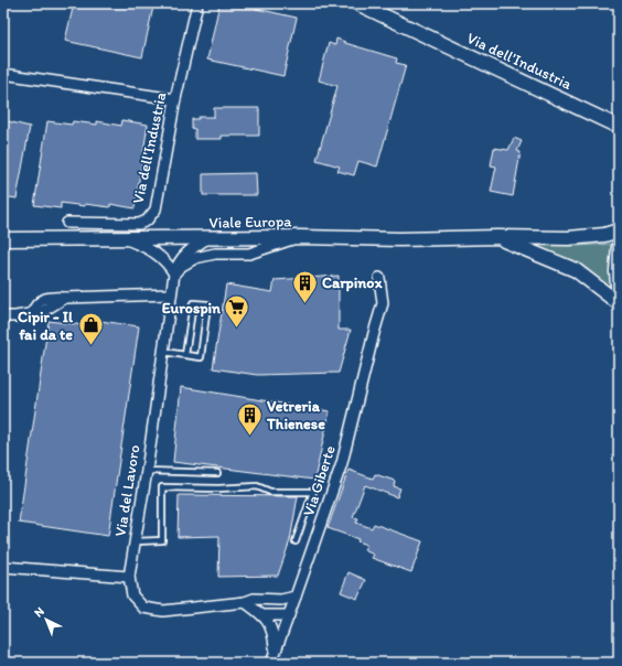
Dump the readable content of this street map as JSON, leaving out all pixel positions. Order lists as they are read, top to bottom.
{
  "streets": {
    "main road": ["Via dell'Industria", "Viale Europa"],
    "street": ["Via Giberte", "Via del Lavoro"]
  },
  "crossings": [
    ["Viale Europa", "Via del Lavoro"],
    ["Via Giberte", "Via del Lavoro"]
  ],
  "places": {
    "building": ["Carpinox", "Vetreria Thienese"],
    "supermarket": ["Eurospin"],
    "shop": ["Cipir - Il fai da te"]
  },
  "north": "top left"
}
